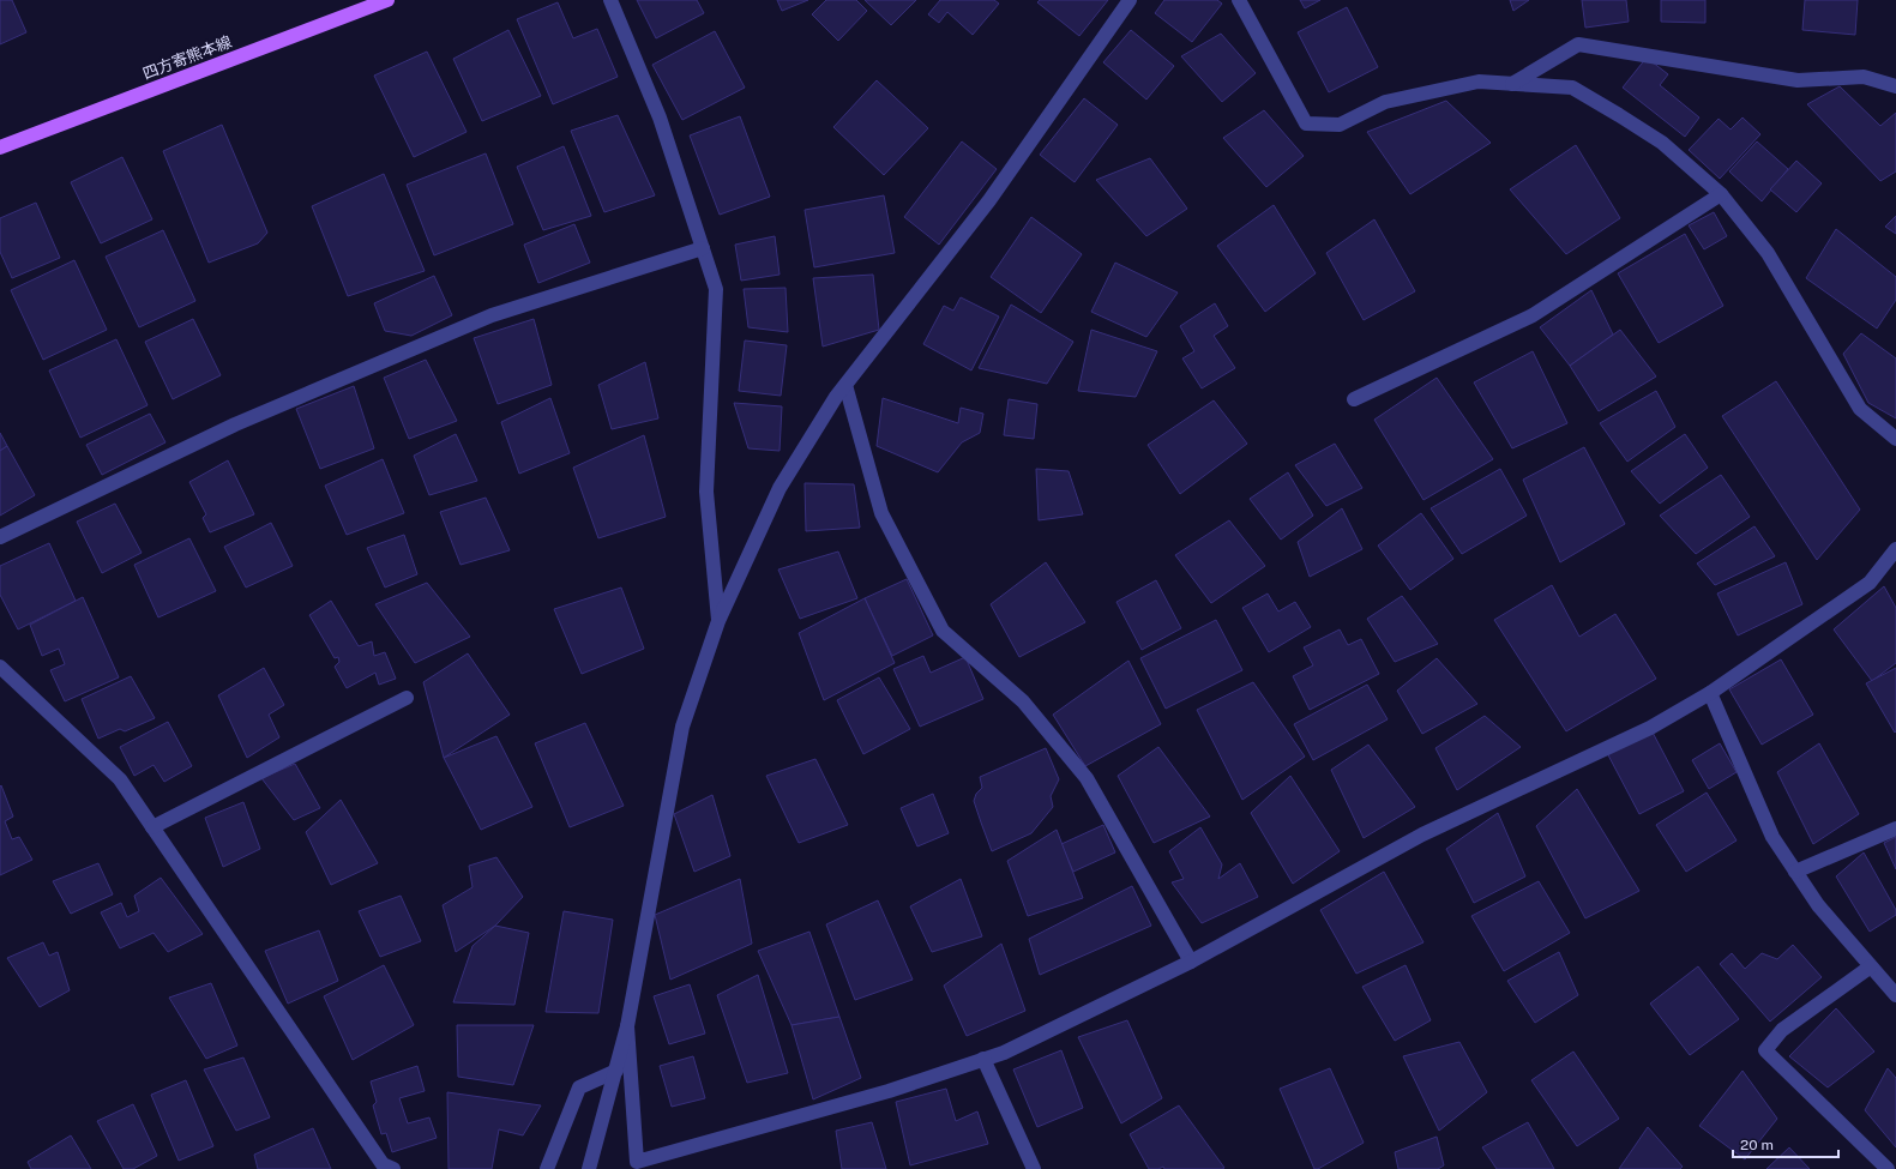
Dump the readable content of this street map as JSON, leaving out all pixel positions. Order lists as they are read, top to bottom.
{
  "streets": {
    "main road": ["四方寄熊本線"]
  },
  "scale_bar": "20 m"
}
